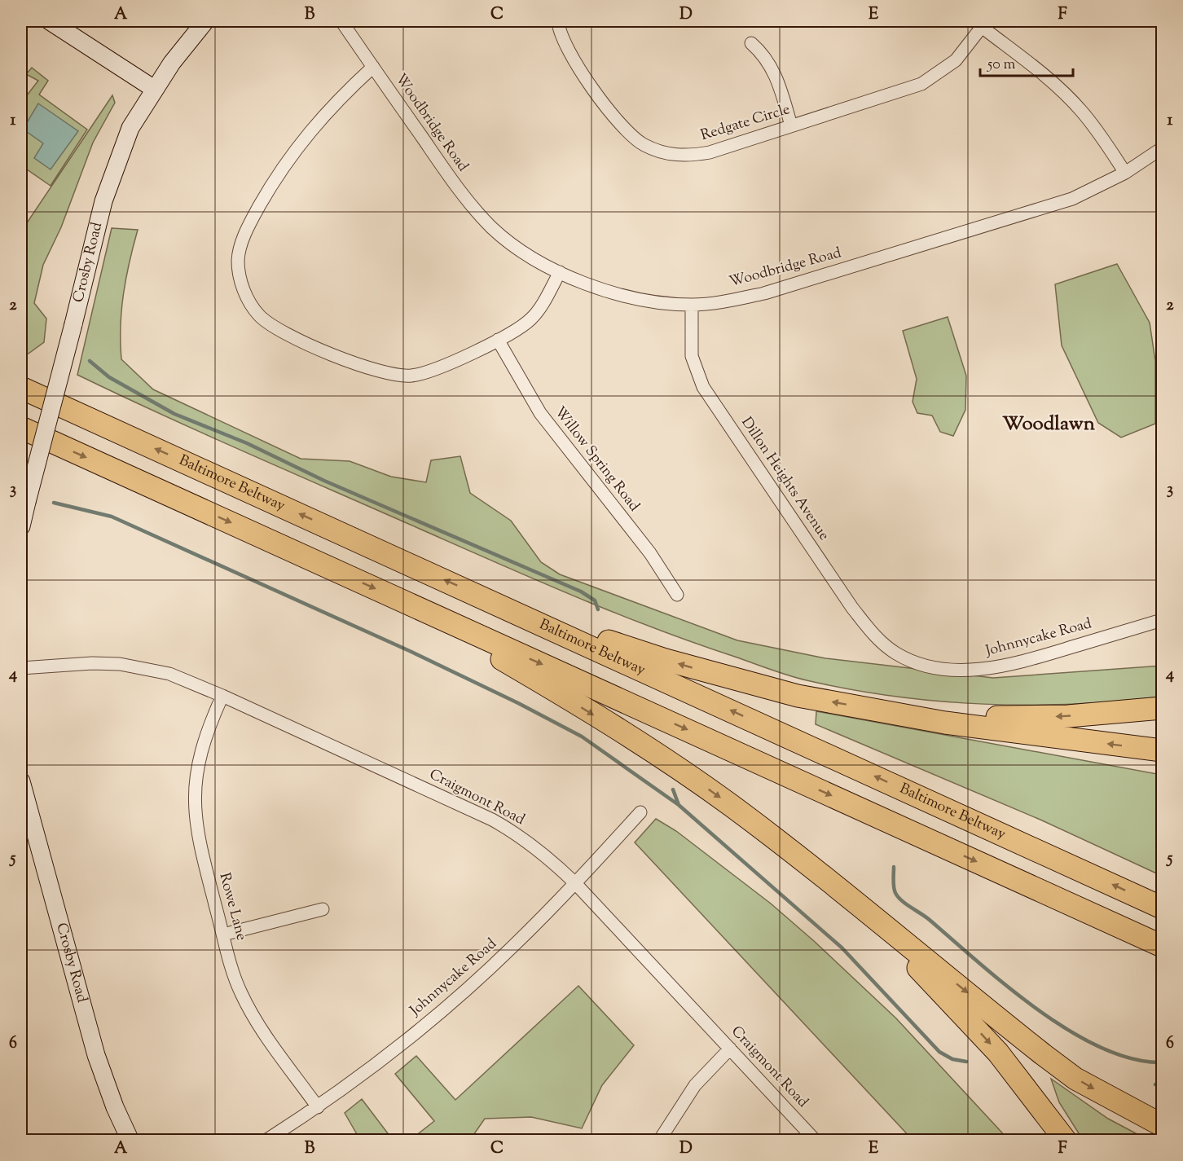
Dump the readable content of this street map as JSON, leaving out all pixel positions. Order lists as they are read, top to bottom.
{
  "streets": {
    "highway": ["Baltimore Beltway"],
    "main road": ["Crosby Road"],
    "street": [
      "Woodbridge Road",
      "Redgate Circle",
      "Willow Spring Road",
      "Dillon Heights Avenue",
      "Johnnycake Road",
      "Craigmont Road",
      "Rowe Lane"
    ]
  },
  "crossings": [
    ["Woodbridge Road", "Dillon Heights Avenue"],
    ["Dillon Heights Avenue", "Johnnycake Road"],
    ["Johnnycake Road", "Craigmont Road"],
    ["Johnnycake Road", "Rowe Lane"],
    ["Craigmont Road", "Rowe Lane"]
  ],
  "districts": ["Woodlawn"],
  "scale_bar": "50 m",
  "grid": {
    "columns": [
      "A",
      "B",
      "C",
      "D",
      "E",
      "F"
    ],
    "rows": [
      "1",
      "2",
      "3",
      "4",
      "5",
      "6"
    ]
  }
}
